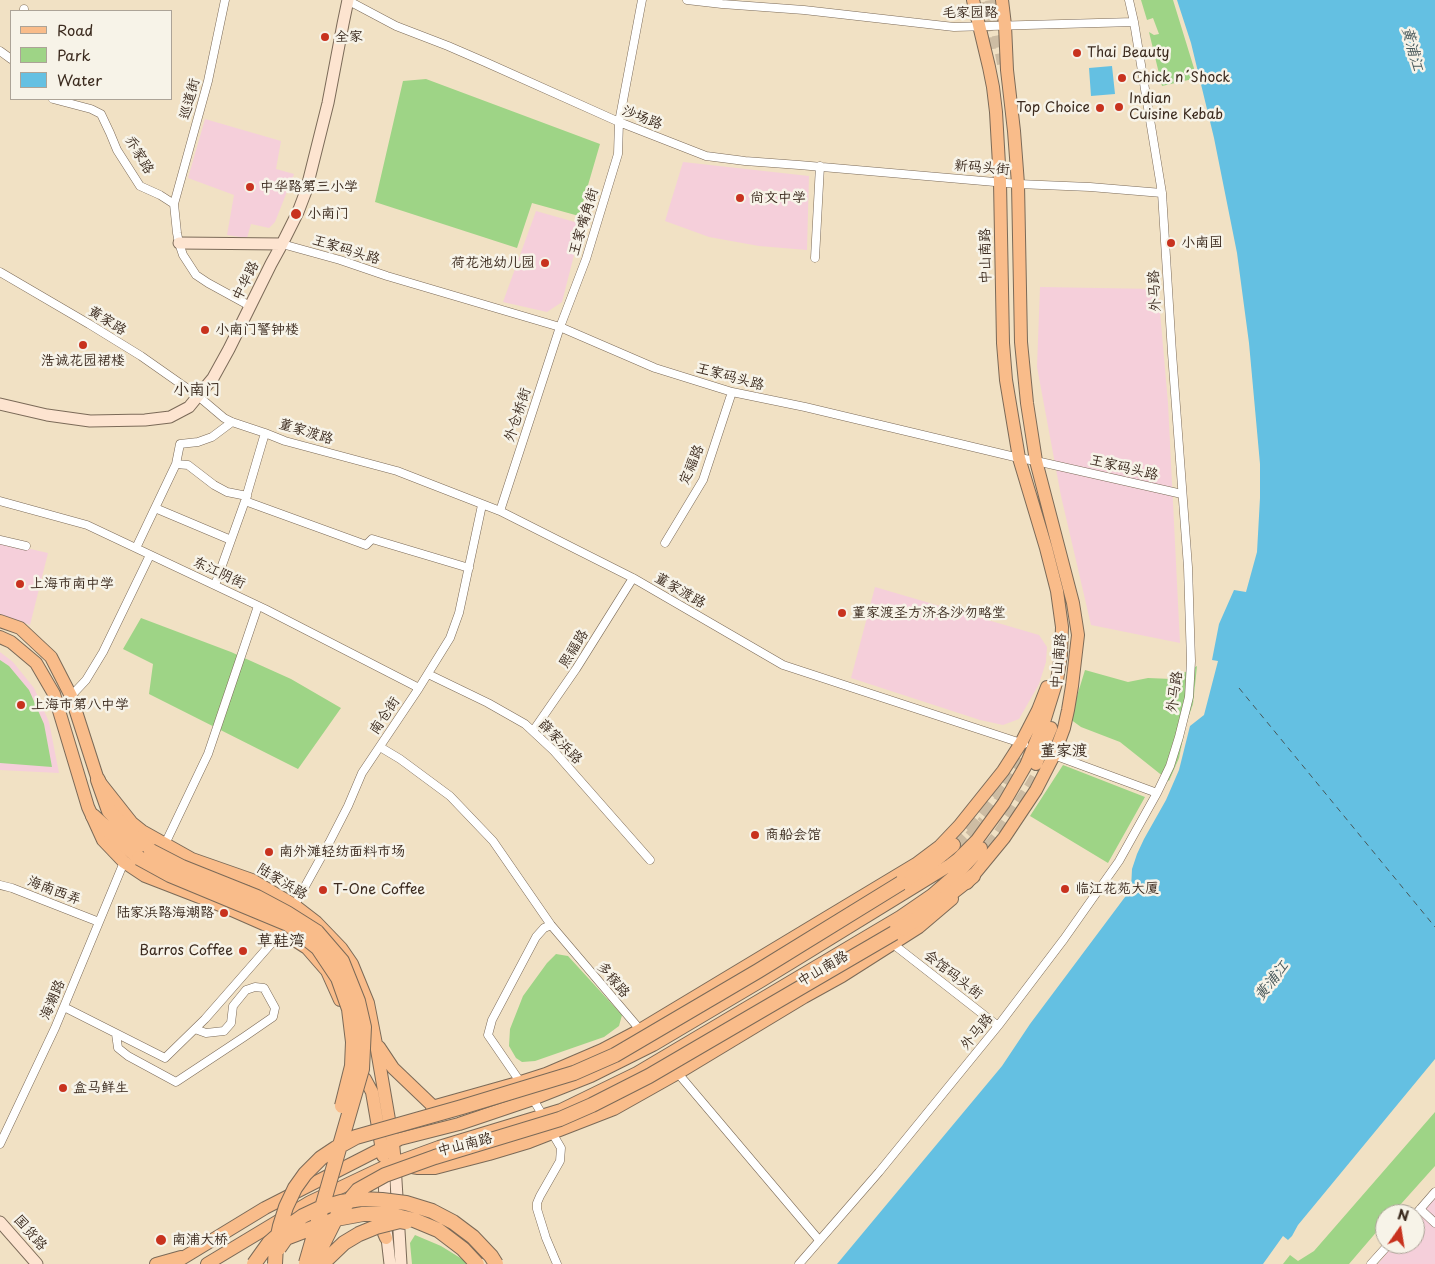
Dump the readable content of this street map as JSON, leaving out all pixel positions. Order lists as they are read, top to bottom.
{
  "streets": {
    "main road": ["中山南路", "陆家浜路"],
    "street": [
      "毛家园路",
      "巡道街",
      "沙场路",
      "乔家路",
      "新码头街",
      "王家嘴角街",
      "王家码头路",
      "中华路",
      "外马路",
      "黄家路",
      "外仓桥街",
      "董家渡路",
      "定福路",
      "东江阴街",
      "熙福路",
      "南仓街",
      "薛家浜路",
      "海南西弄",
      "会馆码头街",
      "多稼路",
      "海潮路",
      "国货路"
    ]
  },
  "crossings": [
    ["毛家园路", "中山南路"],
    ["毛家园路", "外马路"],
    ["巡道街", "乔家路"],
    ["沙场路", "新码头街"],
    ["沙场路", "王家嘴角街"],
    ["沙场路", "中华路"],
    ["新码头街", "中山南路"],
    ["新码头街", "外马路"],
    ["王家嘴角街", "王家码头路"],
    ["王家嘴角街", "外仓桥街"],
    ["王家码头路", "中山南路"],
    ["王家码头路", "中华路"],
    ["王家码头路", "外马路"],
    ["王家码头路", "外仓桥街"],
    ["王家码头路", "定福路"],
    ["中山南路", "董家渡路"],
    ["中山南路", "陆家浜路"],
    ["中山南路", "会馆码头街"],
    ["中山南路", "多稼路"],
    ["中华路", "黄家路"],
    ["中华路", "董家渡路"],
    ["外马路", "董家渡路"],
    ["外马路", "会馆码头街"],
    ["外马路", "多稼路"],
    ["黄家路", "董家渡路"],
    ["外仓桥街", "董家渡路"],
    ["董家渡路", "熙福路"],
    ["董家渡路", "南仓街"],
    ["东江阴街", "南仓街"],
    ["熙福路", "薛家浜路"],
    ["南仓街", "薛家浜路"],
    ["南仓街", "陆家浜路"],
    ["南仓街", "多稼路"],
    ["陆家浜路", "海潮路"],
    ["海南西弄", "海潮路"]
  ],
  "districts": ["小南门", "董家渡", "草鞋湾"],
  "water": ["黄浦江"],
  "places": [
    "全家",
    "Thai Beauty",
    "Chick n´Shock",
    "Indian Cuisine Kebab",
    "Top Choice",
    "中华路第三小学",
    "尚文中学",
    "小南门",
    "小南国",
    "荷花池幼儿园",
    "小南门警钟楼",
    "浩诚花园裙楼",
    "上海市南中学",
    "董家渡圣方济各沙勿略堂",
    "上海市第八中学",
    "商船会馆",
    "南外滩轻纺面料市场",
    "临江花苑大厦",
    "T-One Coffee",
    "陆家浜路海潮路",
    "Barros Coffee",
    "盒马鲜生",
    "南浦大桥"
  ],
  "legend": ["Road", "Park", "Water"],
  "north": "top"
}
